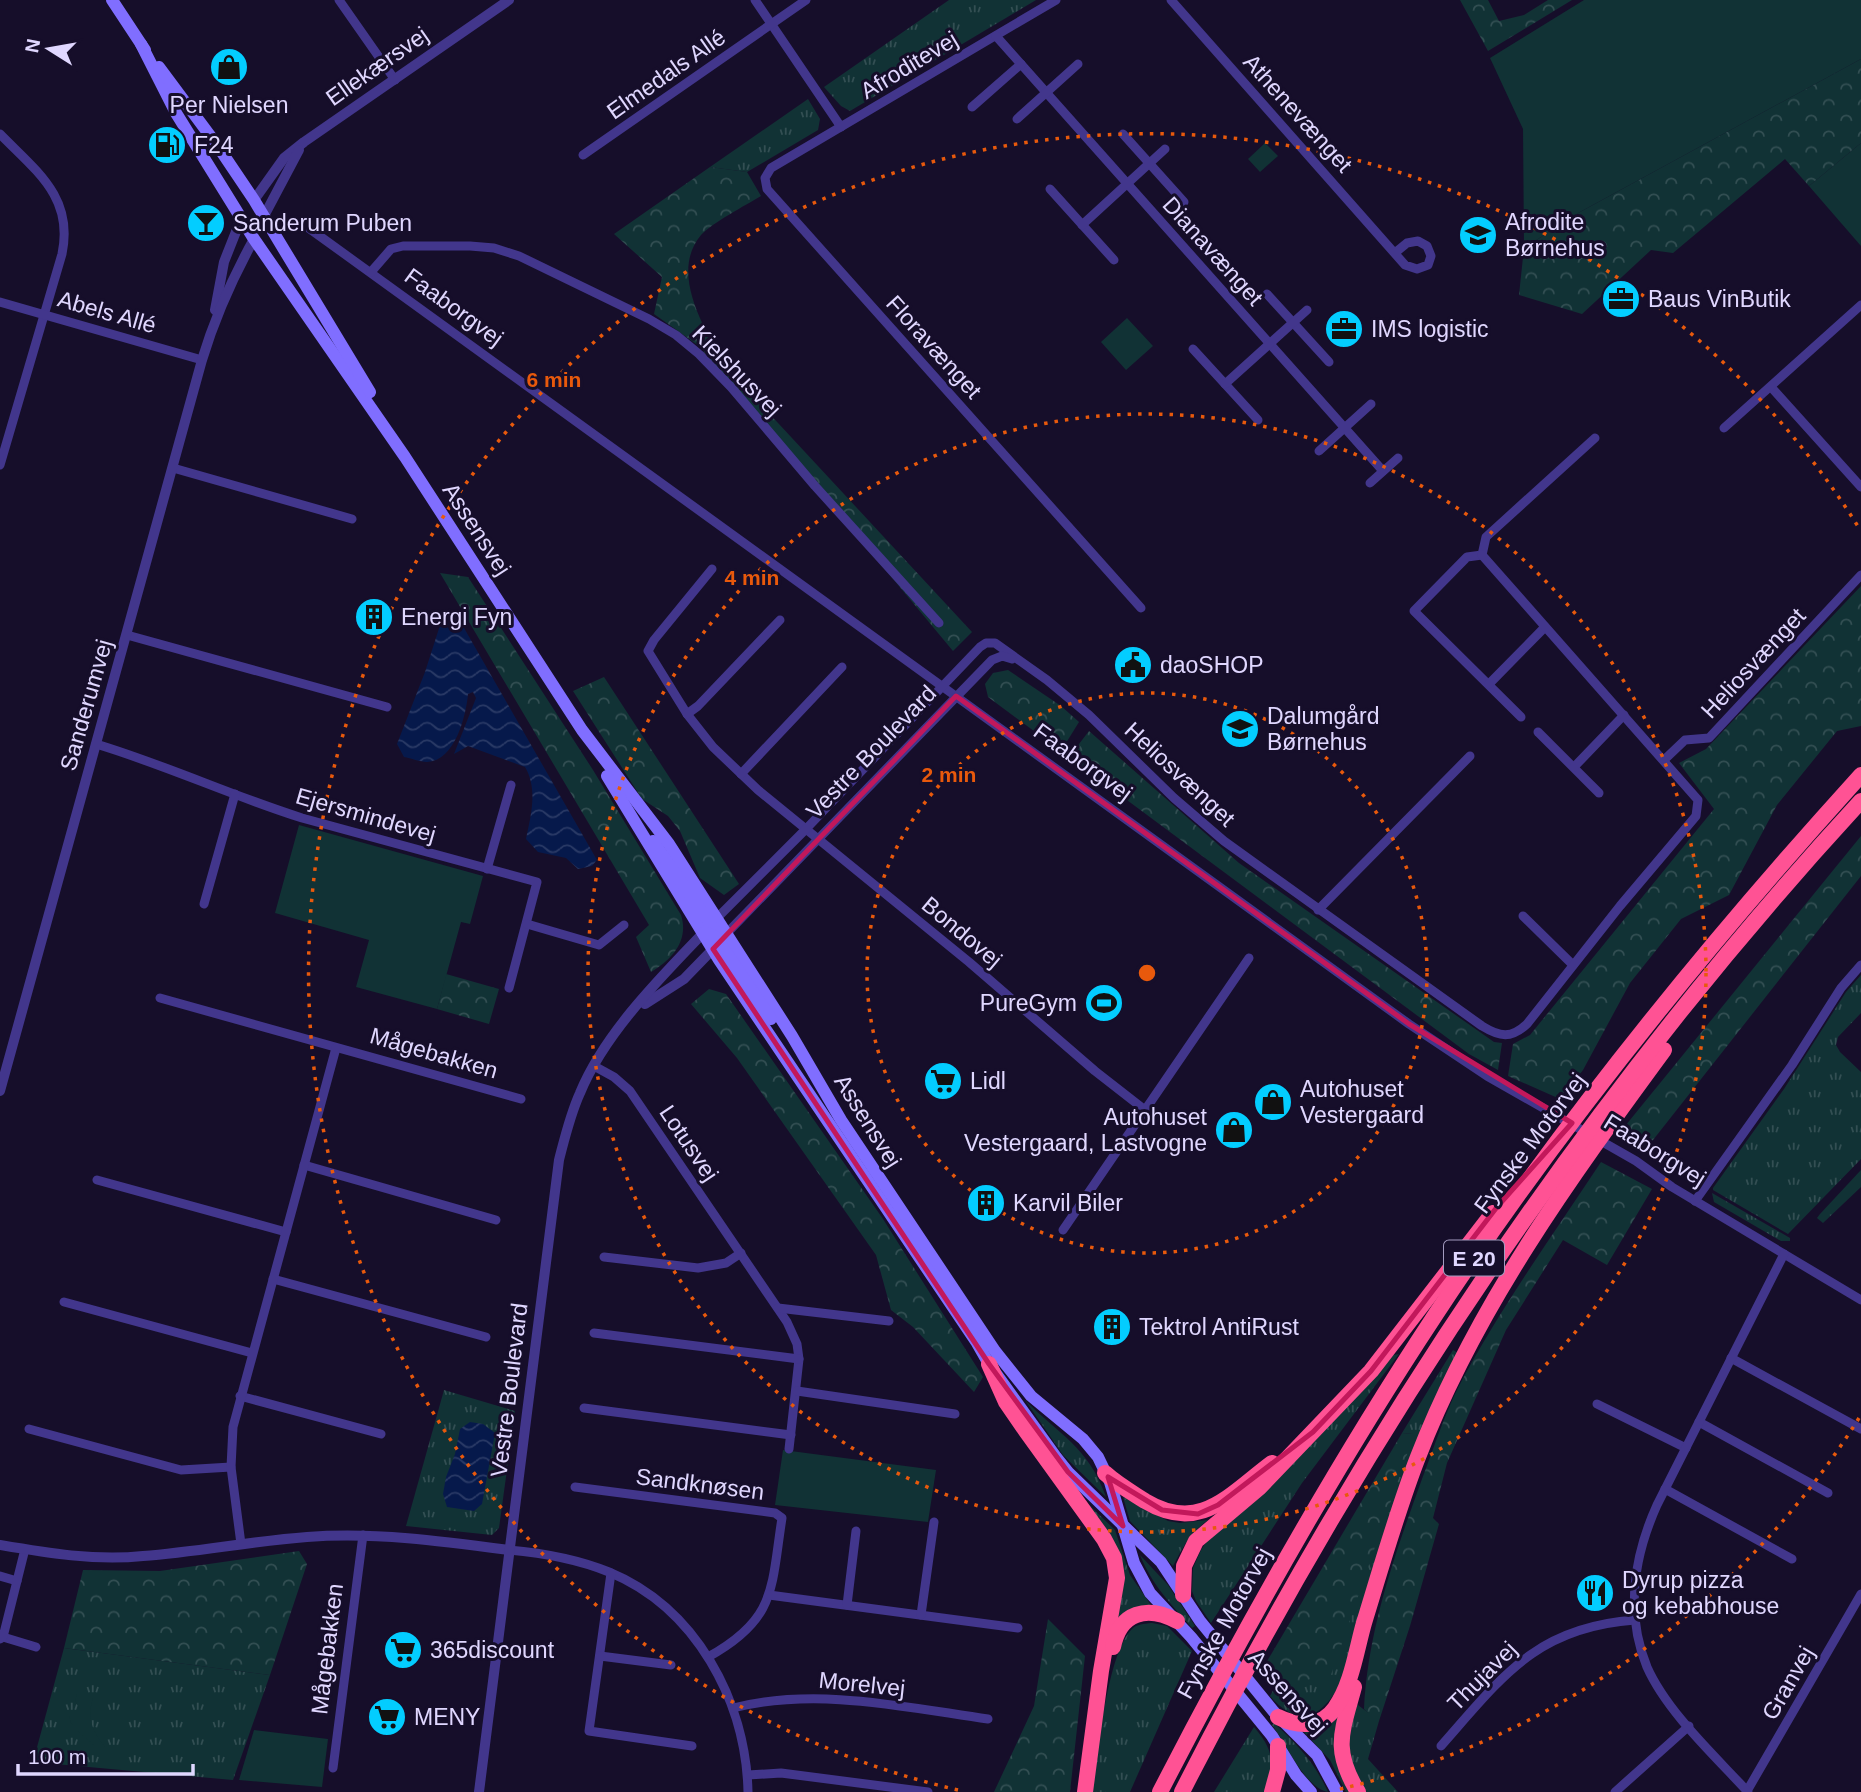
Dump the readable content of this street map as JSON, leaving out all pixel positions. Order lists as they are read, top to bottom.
{
  "streets": {
    "highway": ["Fynske Motorvej", "E 20"],
    "main road": ["Assensvej"],
    "street": [
      "Afroditevej",
      "Ellekærsvej",
      "Elmedals Allé",
      "Athenevænget",
      "Dianavænget",
      "Faaborgvej",
      "Abels Allé",
      "Floravænget",
      "Kielshusvej",
      "Heliosvænget",
      "Sanderumvej",
      "Vestre Boulevard",
      "Ejersmindevej",
      "Bondovej",
      "Mågebakken",
      "Lotusvej",
      "Sandknøsen",
      "Thujavej",
      "Granvej",
      "Morelvej"
    ]
  },
  "crossings": [
    ["Afroditevej", "Dianavænget"],
    ["Afroditevej", "Floravænget"],
    ["Ellekærsvej", "Assensvej"],
    ["Faaborgvej", "Kielshusvej"],
    ["Faaborgvej", "Heliosvænget"],
    ["Faaborgvej", "Vestre Boulevard"],
    ["Abels Allé", "Sanderumvej"],
    ["Assensvej", "Sanderumvej"],
    ["Assensvej", "Vestre Boulevard"],
    ["Heliosvænget", "Vestre Boulevard"],
    ["Sanderumvej", "Ejersmindevej"],
    ["Vestre Boulevard", "Bondovej"],
    ["Vestre Boulevard", "Lotusvej"]
  ],
  "places": {
    "shop": ["Per Nielsen", "Autohuset Vestergaard", "Autohuset Vestergaard, Lastvogne"],
    "fuel station": ["F24"],
    "bar": ["Sanderum Puben"],
    "school or university": ["Afrodite Børnehus", "Dalumgård Børnehus"],
    "office": ["Baus VinButik", "IMS logistic"],
    "building": ["Energi Fyn", "Karvil Biler", "Tektrol AntiRust"],
    "public building": ["daoSHOP"],
    "sports": ["PureGym"],
    "supermarket": ["Lidl", "365discount", "MENY"],
    "restaurant": ["Dyrup pizza og kebabhouse"]
  },
  "scale_bar": "100 m",
  "north": "left",
  "rings": ["6 min", "4 min", "2 min"]
}
